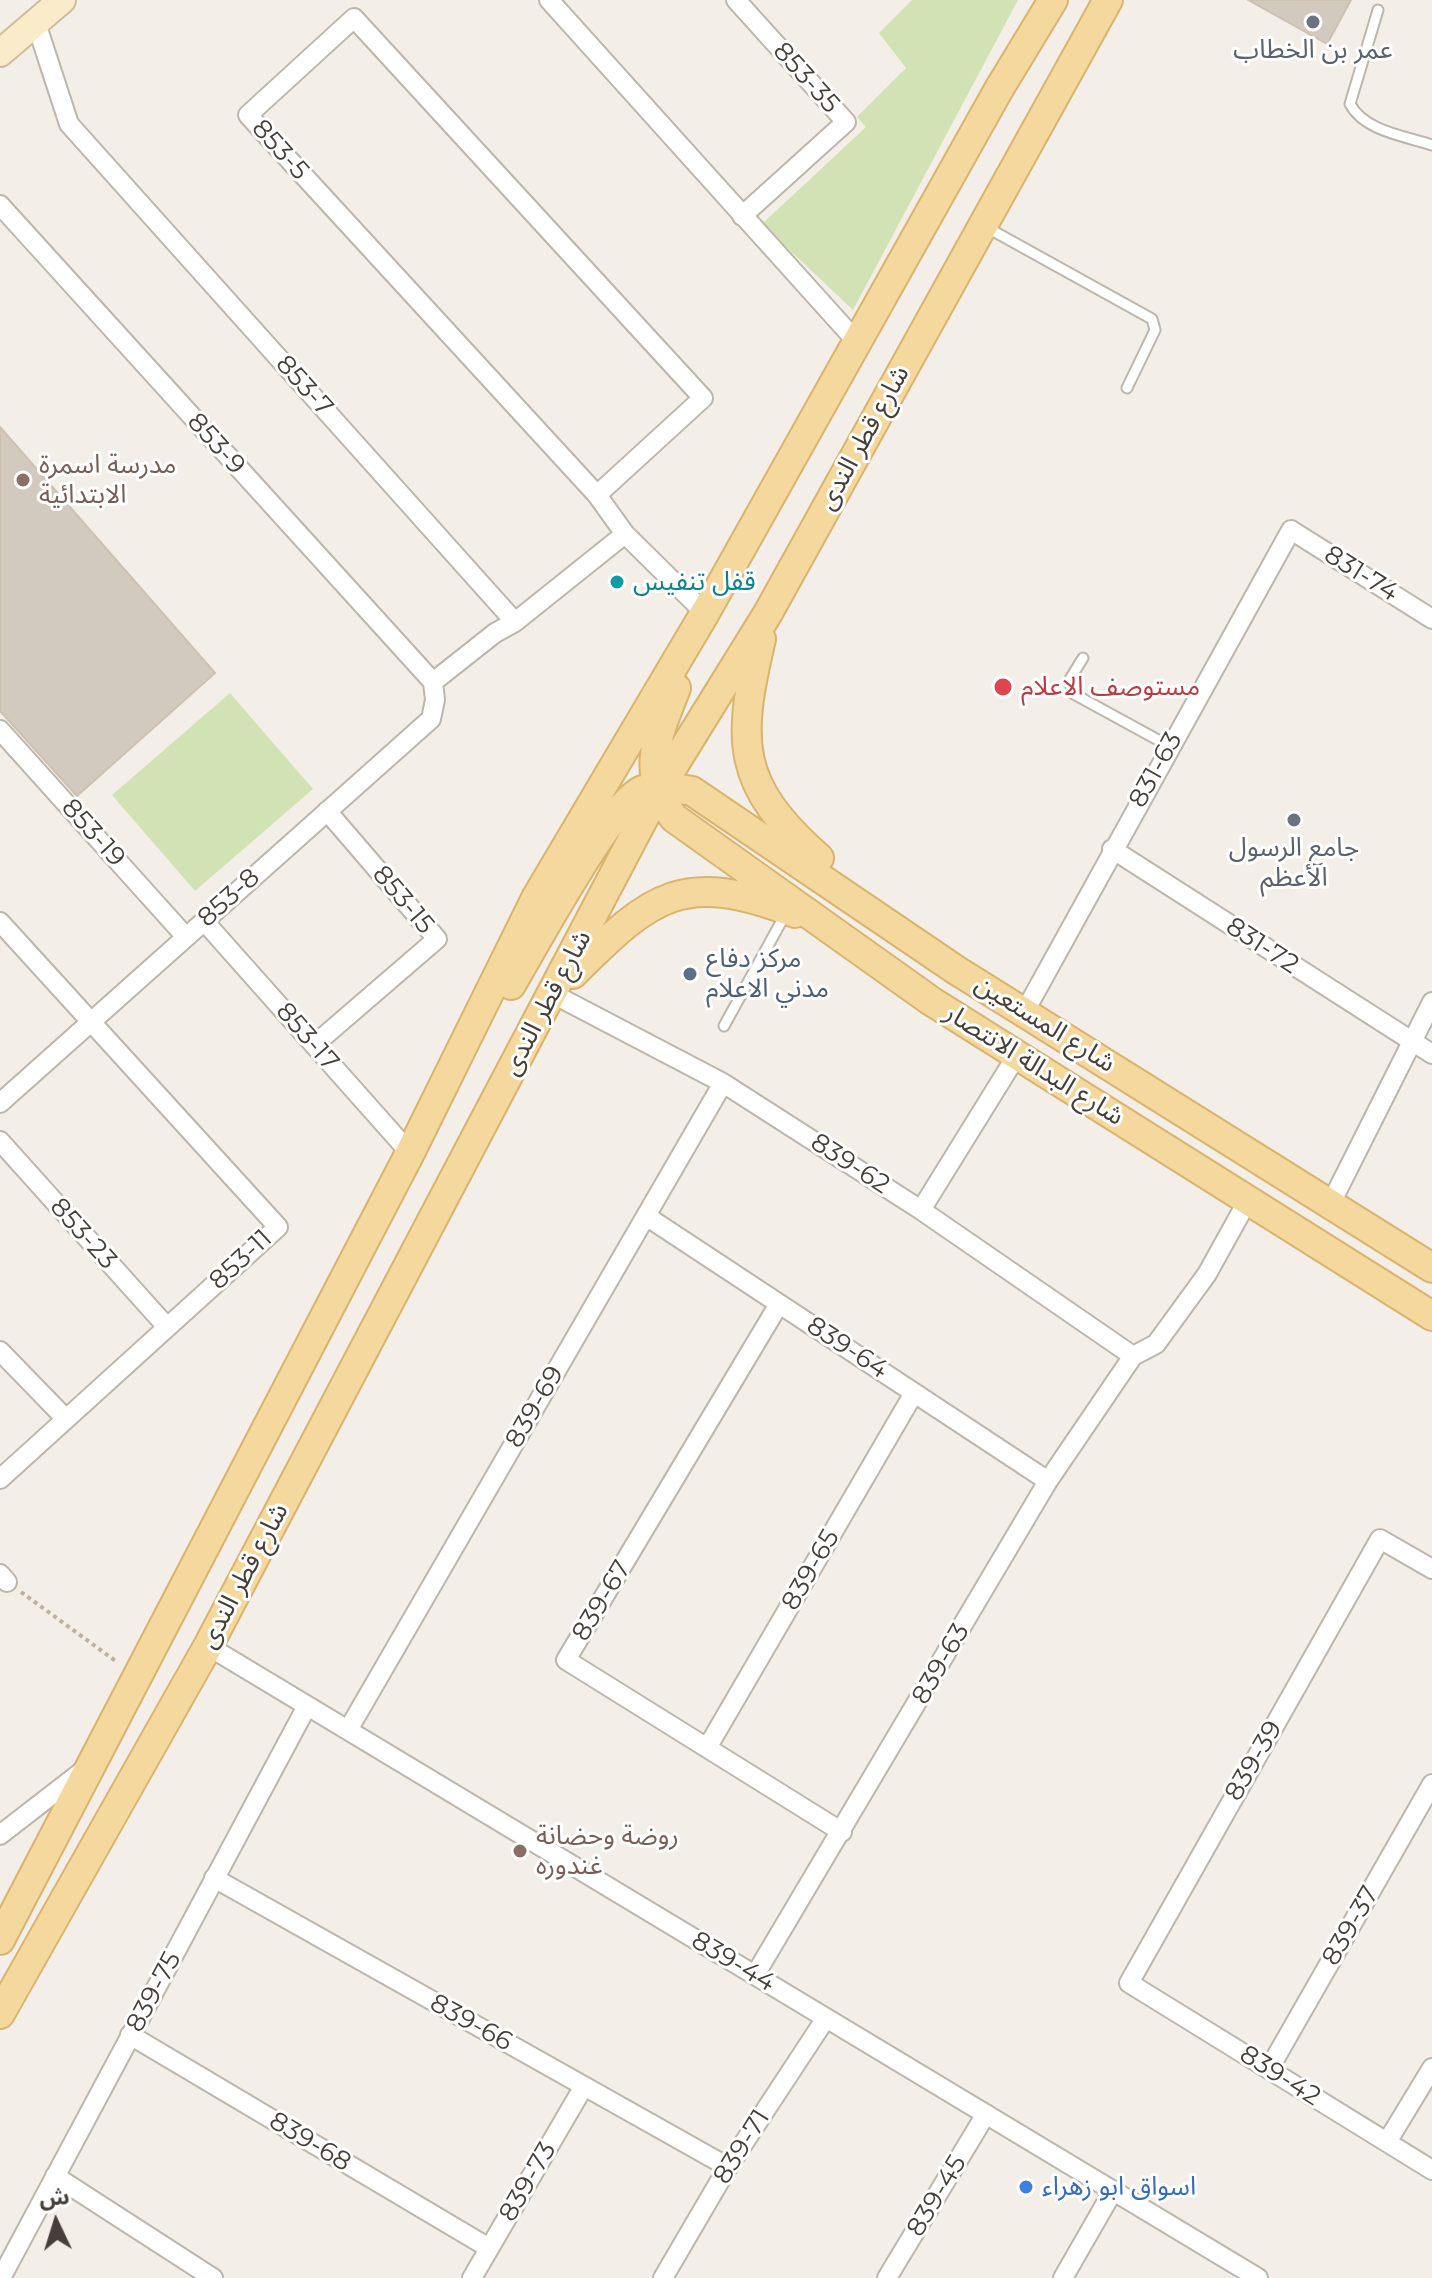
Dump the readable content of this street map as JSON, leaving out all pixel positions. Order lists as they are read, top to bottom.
{
  "streets": {
    "main road": ["شارع قطر الندى", "شارع المستعين", "شارع البدالة الانتصار"],
    "street": [
      "853-35",
      "853-5",
      "853-7",
      "853-9",
      "831-74",
      "831-63",
      "853-19",
      "853-8",
      "853-15",
      "831-72",
      "853-17",
      "839-62",
      "853-23",
      "853-11",
      "839-64",
      "839-69",
      "839-65",
      "839-67",
      "839-63",
      "839-39",
      "839-37",
      "839-44",
      "839-75",
      "839-66",
      "839-42",
      "839-68",
      "839-71",
      "839-73",
      "839-45"
    ]
  },
  "crossings": [
    ["شارع قطر الندى", "شارع المستعين"],
    ["شارع قطر الندى", "853-17"],
    ["شارع قطر الندى", "شارع البدالة الانتصار"],
    ["شارع قطر الندى", "839-62"],
    ["شارع قطر الندى", "839-44"],
    ["853-9", "853-8"],
    ["831-74", "831-63"],
    ["831-63", "831-72"],
    ["831-63", "شارع المستعين"],
    ["853-19", "853-8"],
    ["853-8", "853-15"],
    ["853-8", "853-17"],
    ["853-8", "853-11"],
    ["853-15", "853-17"],
    ["شارع المستعين", "شارع البدالة الانتصار"],
    ["شارع البدالة الانتصار", "839-63"],
    ["839-62", "839-69"],
    ["839-62", "839-63"],
    ["853-23", "853-11"],
    ["839-64", "839-69"],
    ["839-64", "839-65"],
    ["839-64", "839-67"],
    ["839-64", "839-63"],
    ["839-69", "839-44"],
    ["839-65", "839-67"],
    ["839-67", "839-63"],
    ["839-63", "839-44"],
    ["839-39", "839-42"],
    ["839-37", "839-42"],
    ["839-44", "839-75"],
    ["839-44", "839-71"],
    ["839-44", "839-45"],
    ["839-75", "839-66"],
    ["839-75", "839-68"],
    ["839-66", "839-71"],
    ["839-66", "839-73"],
    ["839-68", "839-73"]
  ],
  "places": [
    "عمر بن الخطاب",
    "مدرسة اسمرة الابتدائية",
    "قفل تنفيس",
    "مستوصف الاعلام",
    "جامع الرسول الأعظم",
    "مركز دفاع مدني الاعلام",
    "روضة وحضانة غندوره",
    "اسواق ابو زهراء"
  ],
  "north": "top"
}
